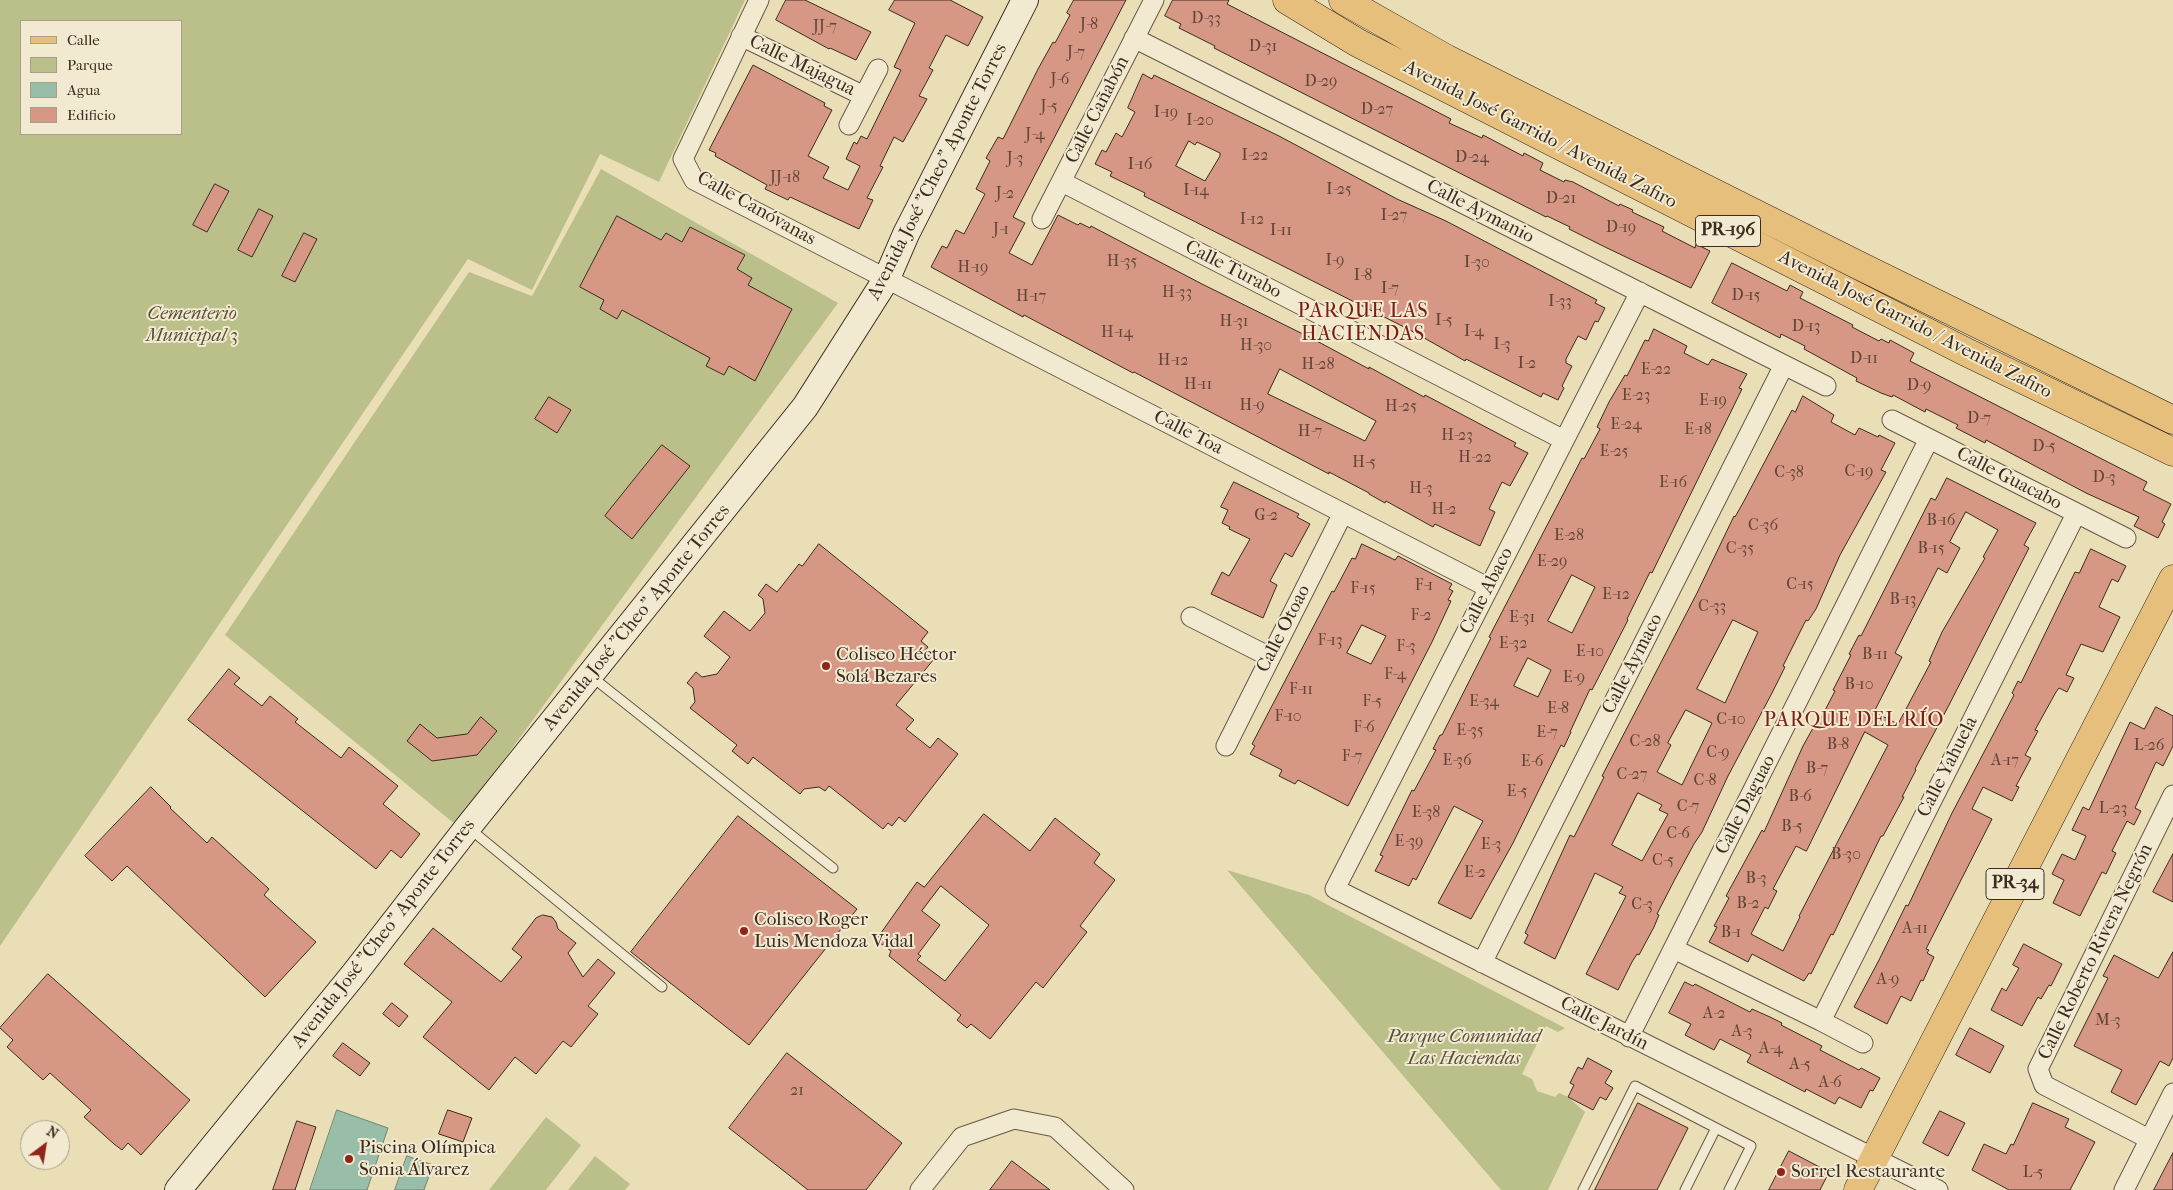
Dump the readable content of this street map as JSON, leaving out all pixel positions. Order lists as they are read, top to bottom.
{
  "streets": {
    "main road": ["Avenida José Garrido / Avenida Zafiro", "PR-196", "PR-34"],
    "street": [
      "Calle Majagua",
      "Calle Cañabón",
      "Avenida José \"Cheo\" Aponte Torres",
      "Calle Canóvanas",
      "Calle Aymanio",
      "Calle Turabo",
      "Calle Toa",
      "Calle Guacabo",
      "Calle Abaco",
      "Calle Otoao",
      "Calle Aymaco",
      "Calle Yahuela",
      "Calle Daguao",
      "Calle Roberto Rivera Negrón",
      "Calle Jardín"
    ]
  },
  "crossings": [
    ["Calle Majagua", "Calle Canóvanas"],
    ["Calle Cañabón", "Calle Aymanio"],
    ["Calle Cañabón", "Calle Turabo"],
    ["Avenida José \"Cheo\" Aponte Torres", "Calle Canóvanas"],
    ["Avenida José \"Cheo\" Aponte Torres", "Calle Toa"],
    ["Calle Canóvanas", "Calle Toa"],
    ["Calle Aymanio", "Calle Abaco"],
    ["Calle Aymanio", "Calle Aymaco"],
    ["Calle Turabo", "Calle Abaco"],
    ["Calle Toa", "Calle Abaco"],
    ["Calle Toa", "Calle Otoao"],
    ["Calle Guacabo", "Calle Yahuela"],
    ["Calle Guacabo", "Calle Daguao"],
    ["Calle Abaco", "Calle Jardín"],
    ["Calle Aymaco", "Calle Jardín"],
    ["Calle Daguao", "Calle Jardín"],
    ["PR-34", "Calle Jardín"]
  ],
  "districts": ["PARQUE LAS HACIENDAS", "PARQUE DEL RÍO"],
  "parks": ["Cementerio Municipal 3", "Parque Comunidad Las Haciendas"],
  "places": [
    "Coliseo Héctor Solá Bezares",
    "Coliseo Roger Luis Mendoza Vidal",
    "Piscina Olímpica Sonia Álvarez",
    "Sorrel Restaurante"
  ],
  "house_numbers": [
    "D-33",
    "J-8",
    "JJ-7",
    "D-31",
    "J-7",
    "J-6",
    "D-29",
    "J-5",
    "D-27",
    "I-19",
    "I-20",
    "J-4",
    "I-22",
    "D-24",
    "J-3",
    "I-16",
    "JJ-18",
    "I-25",
    "I-14",
    "J-2",
    "D-21",
    "I-27",
    "I-12",
    "D-19",
    "J-1",
    "I-11",
    "I-9",
    "H-35",
    "I-30",
    "H-19",
    "I-8",
    "I-7",
    "H-33",
    "D-15",
    "H-17",
    "I-33",
    "I-5",
    "H-31",
    "D-13",
    "I-4",
    "H-14",
    "I-3",
    "H-30",
    "D-11",
    "H-12",
    "I-2",
    "H-28",
    "E-22",
    "H-11",
    "D-9",
    "E-23",
    "E-19",
    "H-9",
    "H-25",
    "D-7",
    "E-24",
    "E-18",
    "H-7",
    "H-23",
    "D-5",
    "E-25",
    "H-22",
    "H-5",
    "C-19",
    "C-38",
    "D-3",
    "E-16",
    "H-3",
    "H-2",
    "G-2",
    "B-16",
    "C-36",
    "E-28",
    "C-35",
    "B-15",
    "E-29",
    "C-15",
    "F-1",
    "F-15",
    "E-12",
    "B-13",
    "C-33",
    "F-2",
    "E-31",
    "F-13",
    "E-32",
    "F-3",
    "E-10",
    "B-11",
    "F-4",
    "E-9",
    "B-10",
    "F-11",
    "F-5",
    "E-34",
    "E-8",
    "F-10",
    "C-10",
    "F-6",
    "E-35",
    "E-7",
    "C-28",
    "B-8",
    "L-26",
    "C-9",
    "F-7",
    "E-36",
    "A-17",
    "E-6",
    "B-7",
    "C-27",
    "C-8",
    "E-5",
    "B-6",
    "C-7",
    "L-23",
    "E-38",
    "B-5",
    "C-6",
    "E-39",
    "E-3",
    "B-30",
    "C-5",
    "E-2",
    "B-3",
    "B-2",
    "C-3",
    "A-11",
    "B-1",
    "A-9",
    "A-2",
    "M-3",
    "A-3",
    "A-4",
    "A-5",
    "A-6",
    "21",
    "L-5"
  ],
  "legend": [
    "Calle",
    "Parque",
    "Agua",
    "Edificio"
  ],
  "north": "top right"
}
